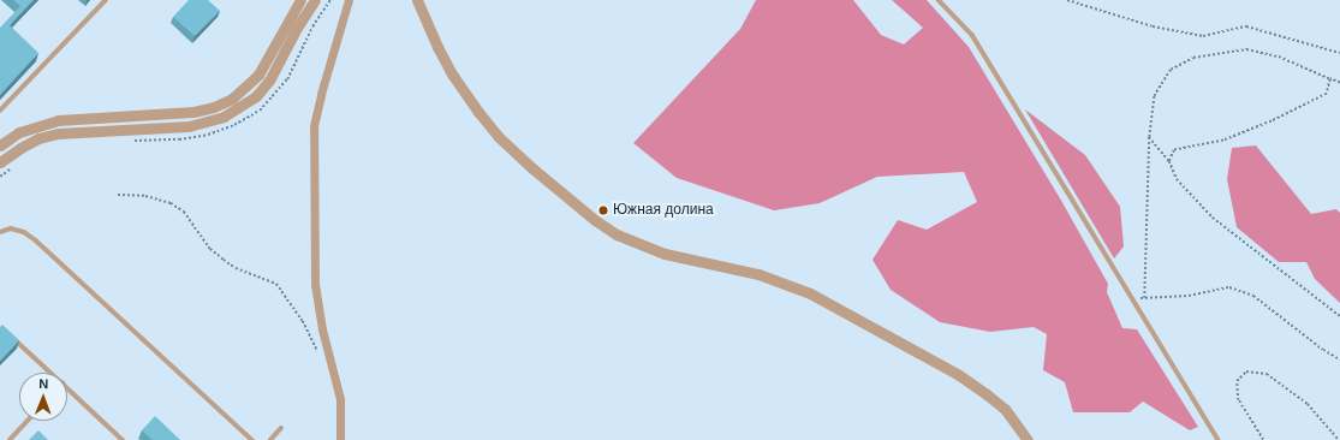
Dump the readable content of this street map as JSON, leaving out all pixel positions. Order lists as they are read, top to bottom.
{
  "places": ["Южная долина"],
  "north": "top"
}
